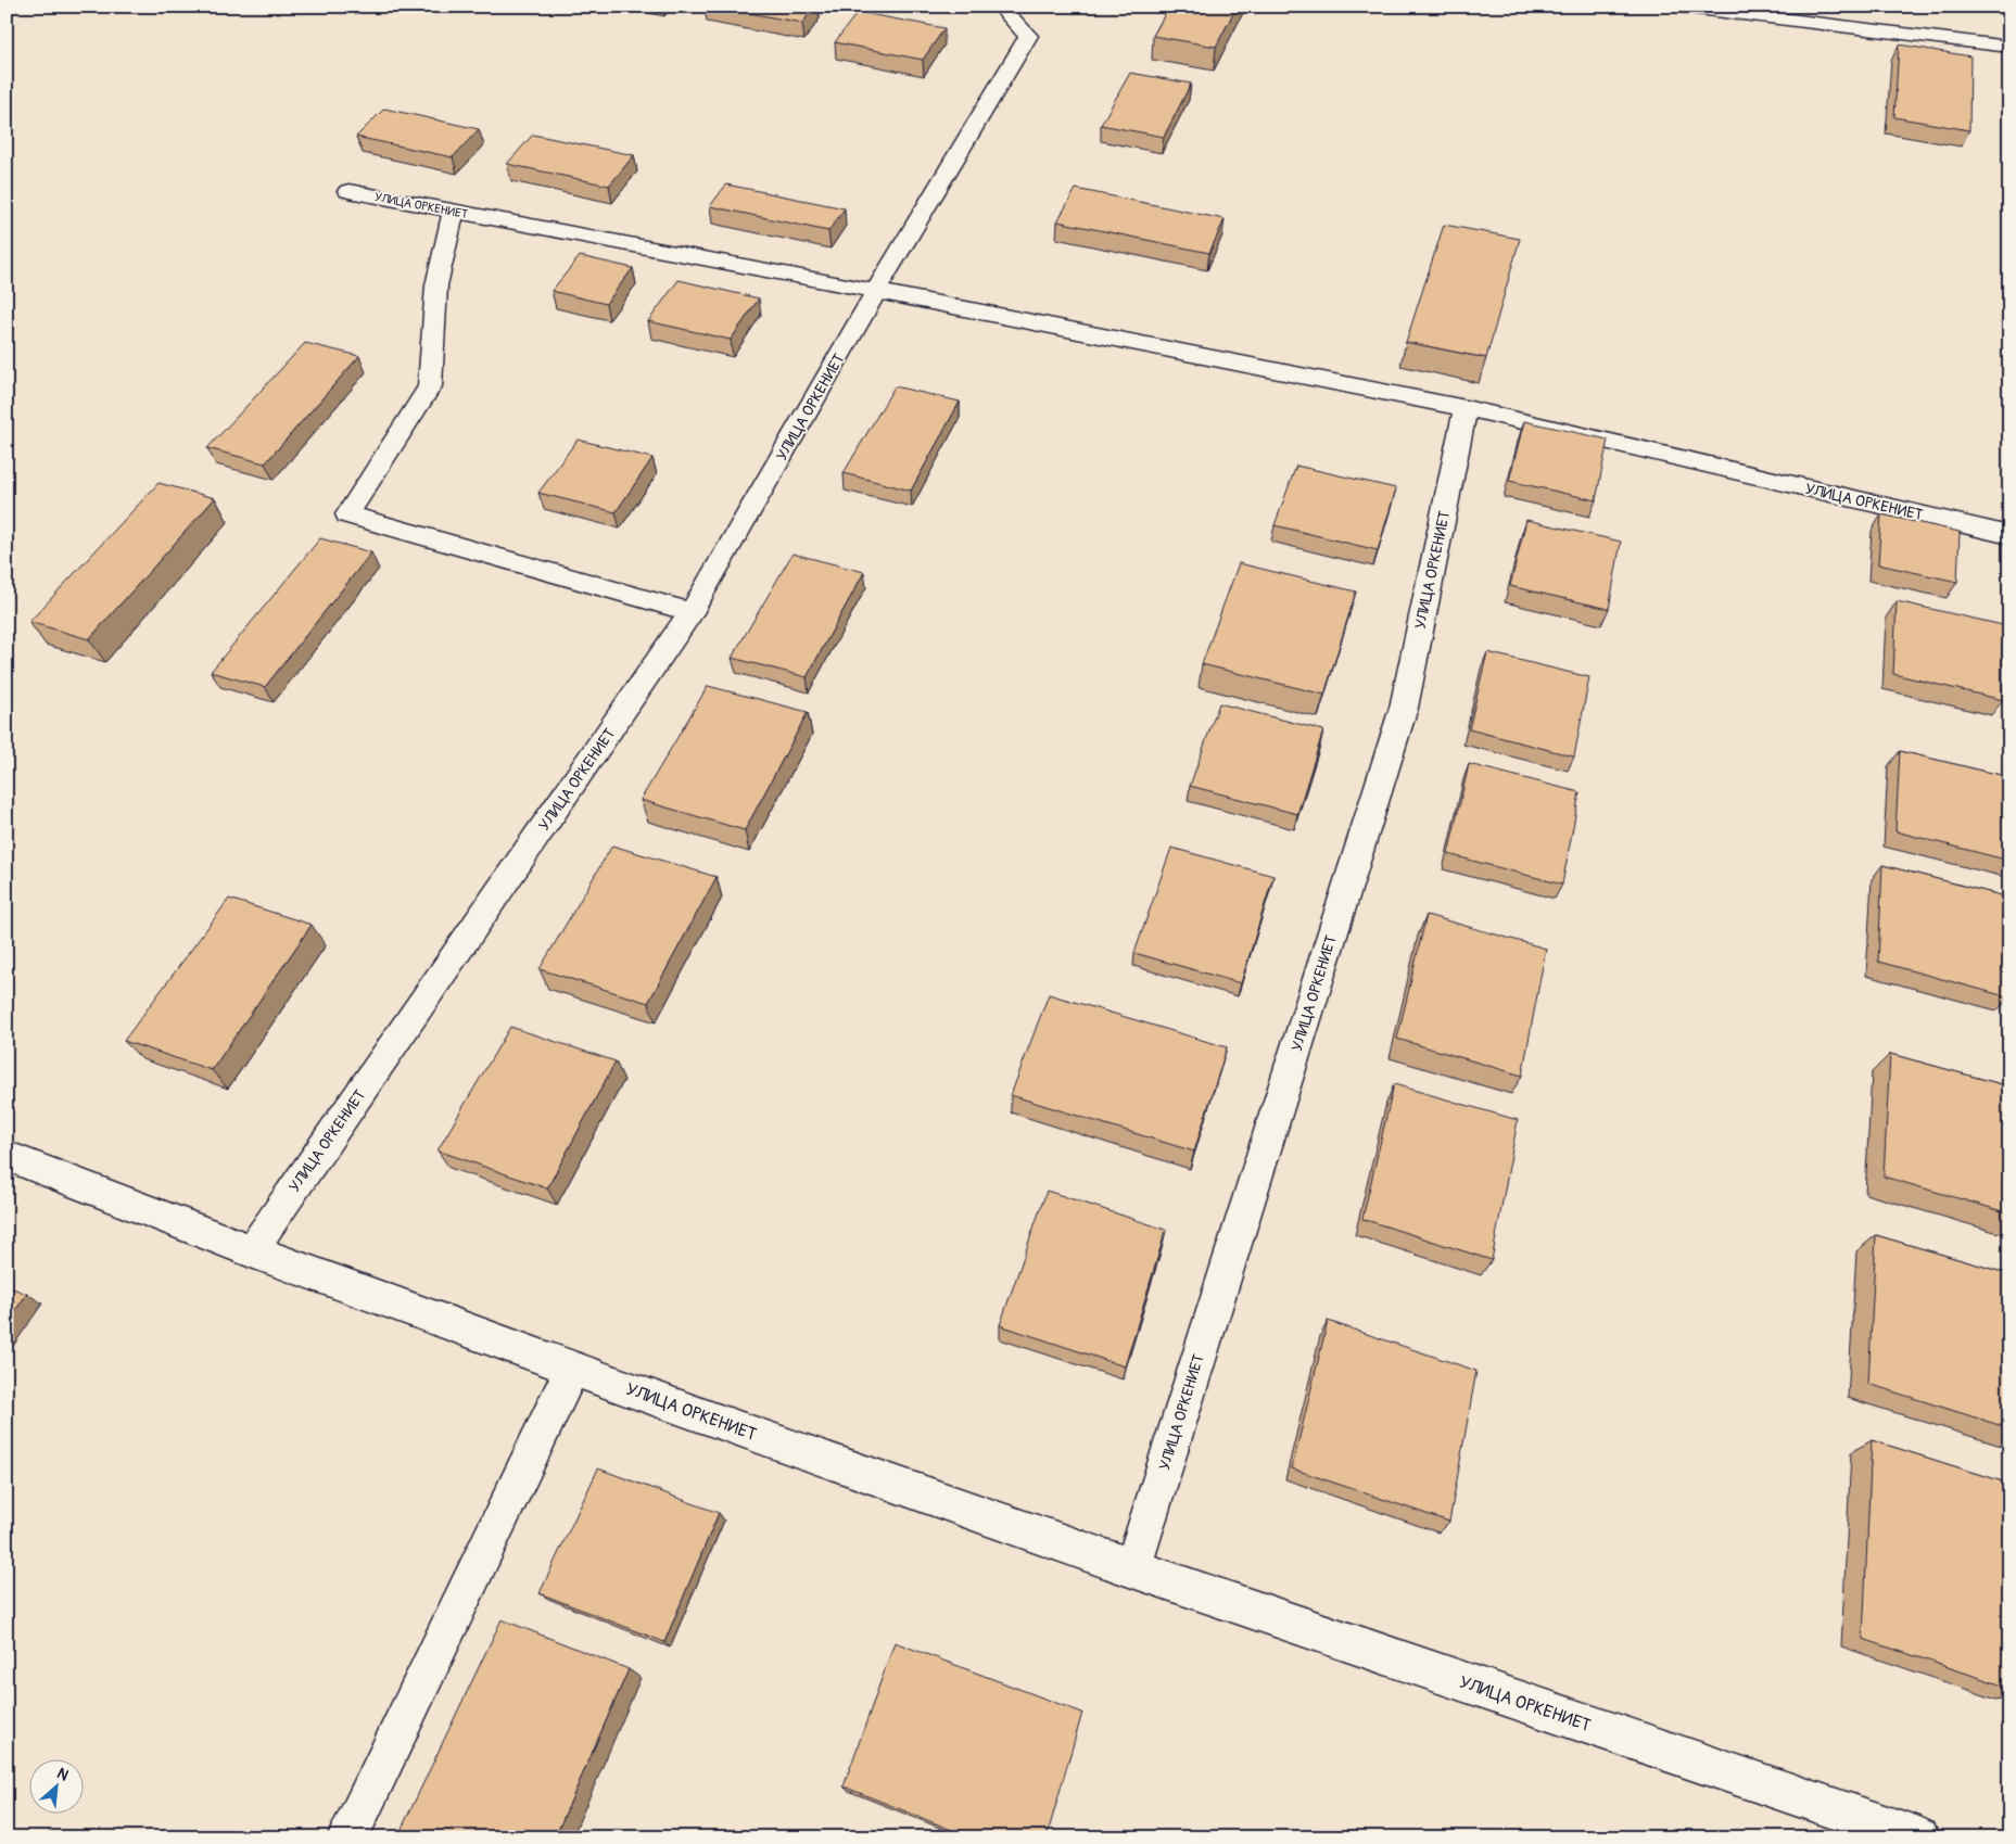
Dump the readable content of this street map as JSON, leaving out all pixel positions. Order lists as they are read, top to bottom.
{
  "streets": {
    "street": ["УЛИЦА ОРКЕНИЕТ"]
  },
  "north": "top right"
}
